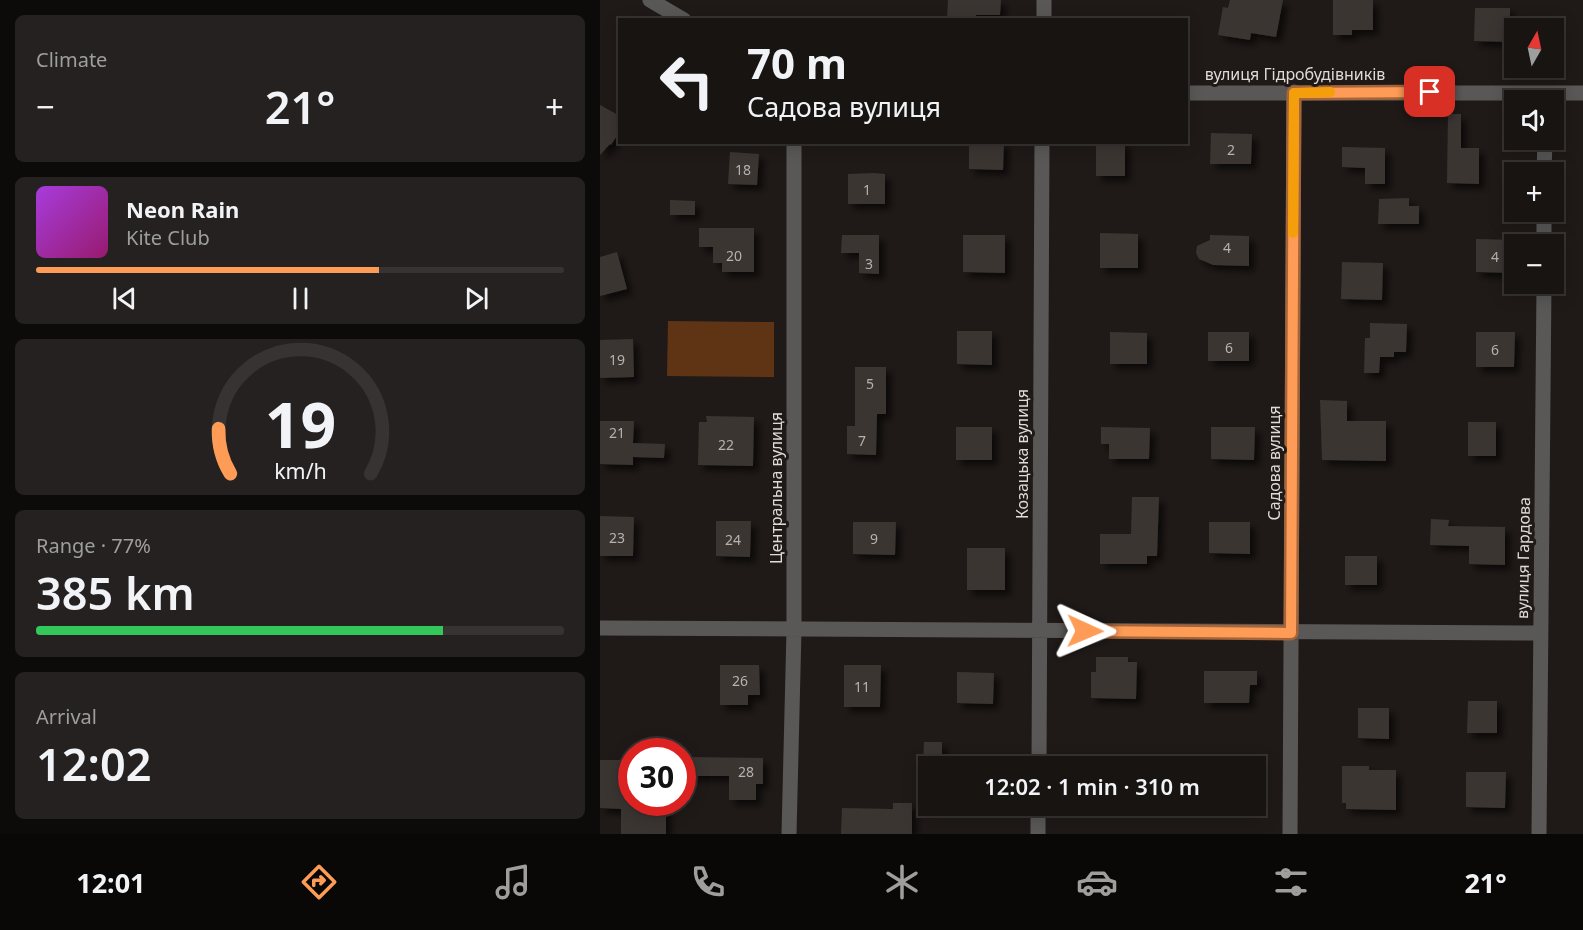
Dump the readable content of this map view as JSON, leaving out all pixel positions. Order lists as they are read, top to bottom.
{
  "streets": {
    "street": [
      "вулиця Гідробудівників",
      "Козацька вулиця",
      "Садова вулиця",
      "Центральна вулиця",
      "вулиця Гардова"
    ]
  },
  "crossings": [
    ["вулиця Гідробудівників", "Садова вулиця"]
  ],
  "house_numbers": [
    "2",
    "18",
    "1",
    "4",
    "20",
    "4",
    "3",
    "6",
    "6",
    "19",
    "5",
    "21",
    "7",
    "22",
    "23",
    "9",
    "24",
    "26",
    "11",
    "28"
  ],
  "north": "top",
  "page": {
    "tile": [
      "Climate",
      ["Range · 77%", "385 km"],
      ["Arrival", "12:02"]
    ],
    "map_buttons": ["+", "−"],
    "turn": ["70 m", "Садова вулиця"],
    "heat": ["−", "21°", "+"],
    "song": ["Neon Rain", "Kite Club"],
    "limit": "30",
    "trip": "12:02 · 1 min · 310 m",
    "tabs": ["12:01", "21°"],
    "gauge": ["19", "km/h"]
  }
}
